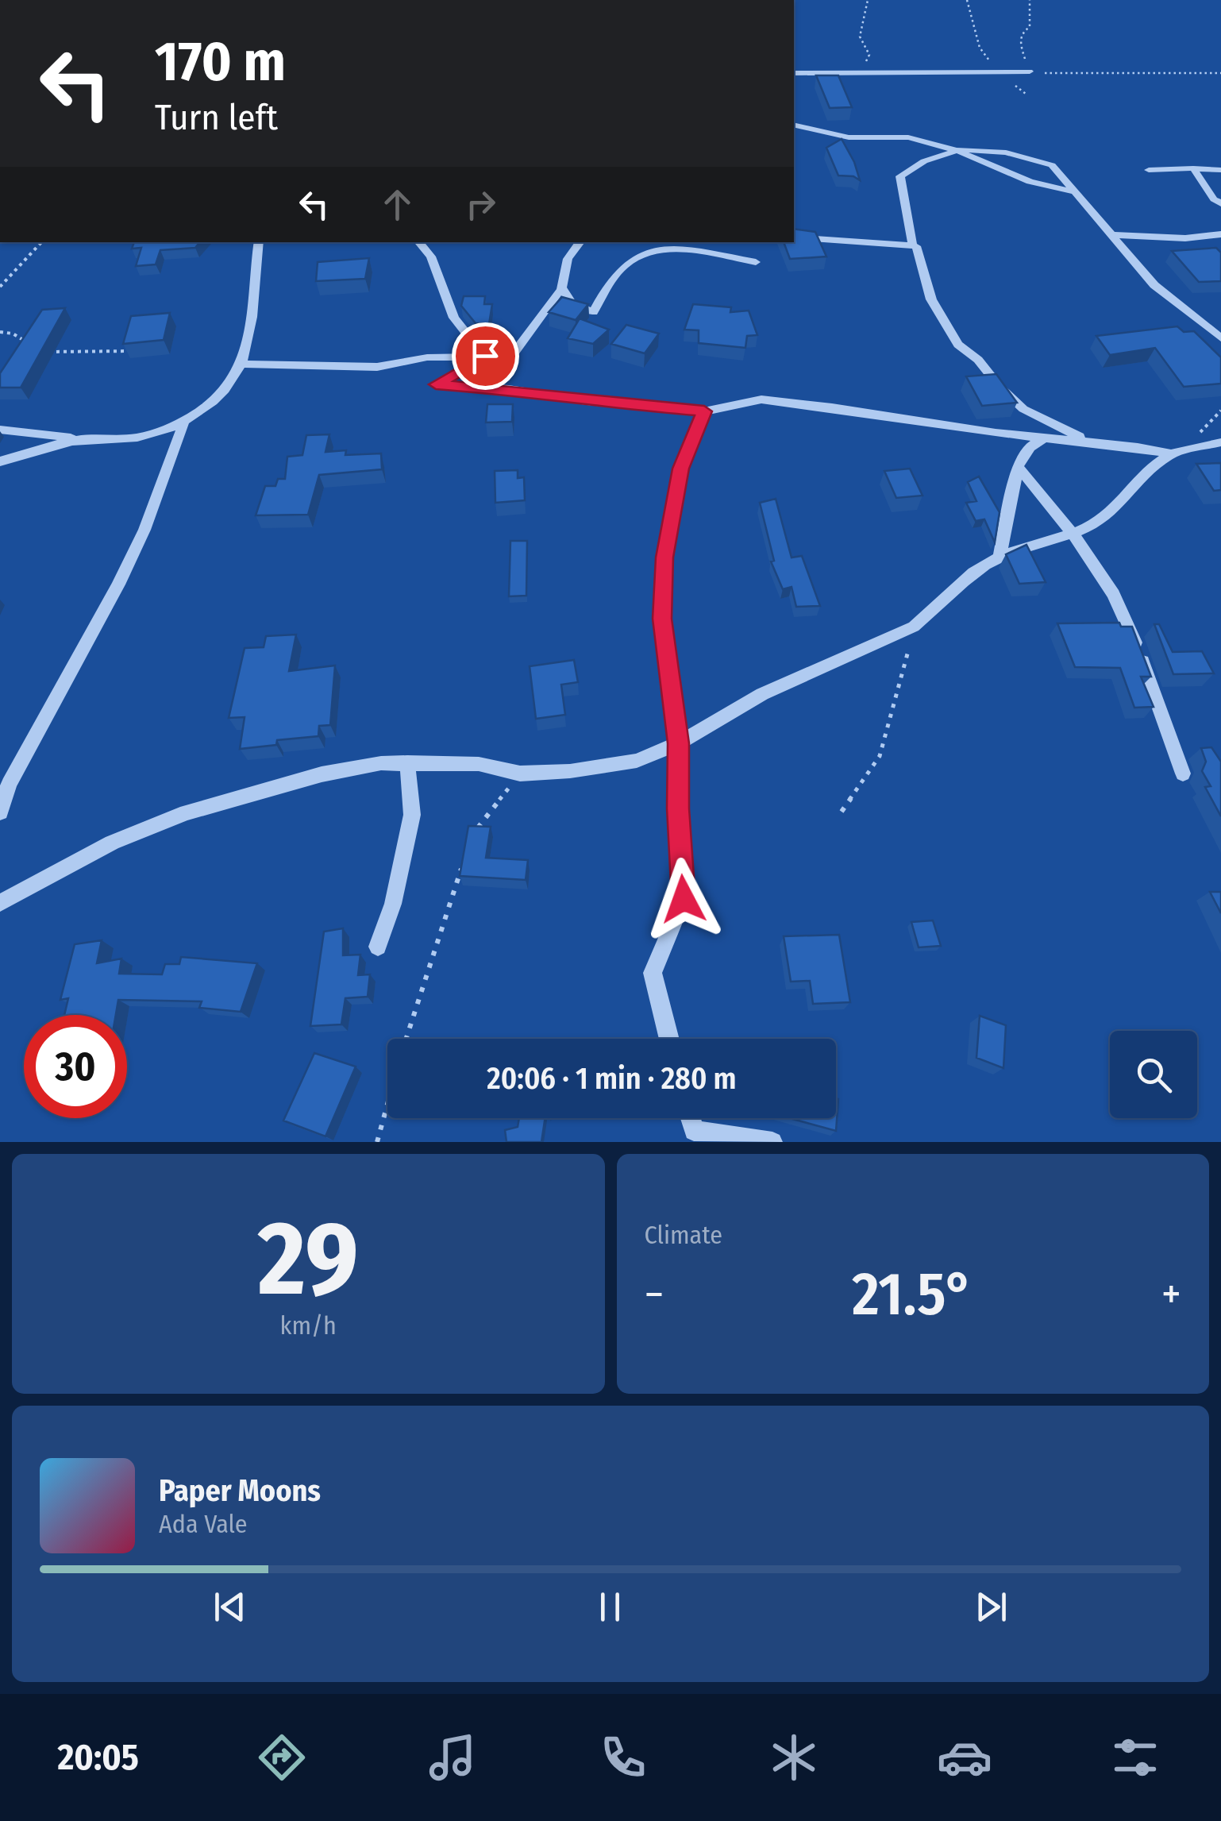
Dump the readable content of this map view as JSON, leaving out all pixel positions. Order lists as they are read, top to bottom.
{
  "page": {
    "turn": ["170 m", "Turn left"],
    "limit": "30",
    "trip": "20:06 · 1 min · 280 m",
    "tile": [
      ["29", "km/h"],
      "Climate"
    ],
    "heat": ["−", "21.5°", "+"],
    "song": ["Paper Moons", "Ada Vale"],
    "tabs": "20:05"
  }
}
